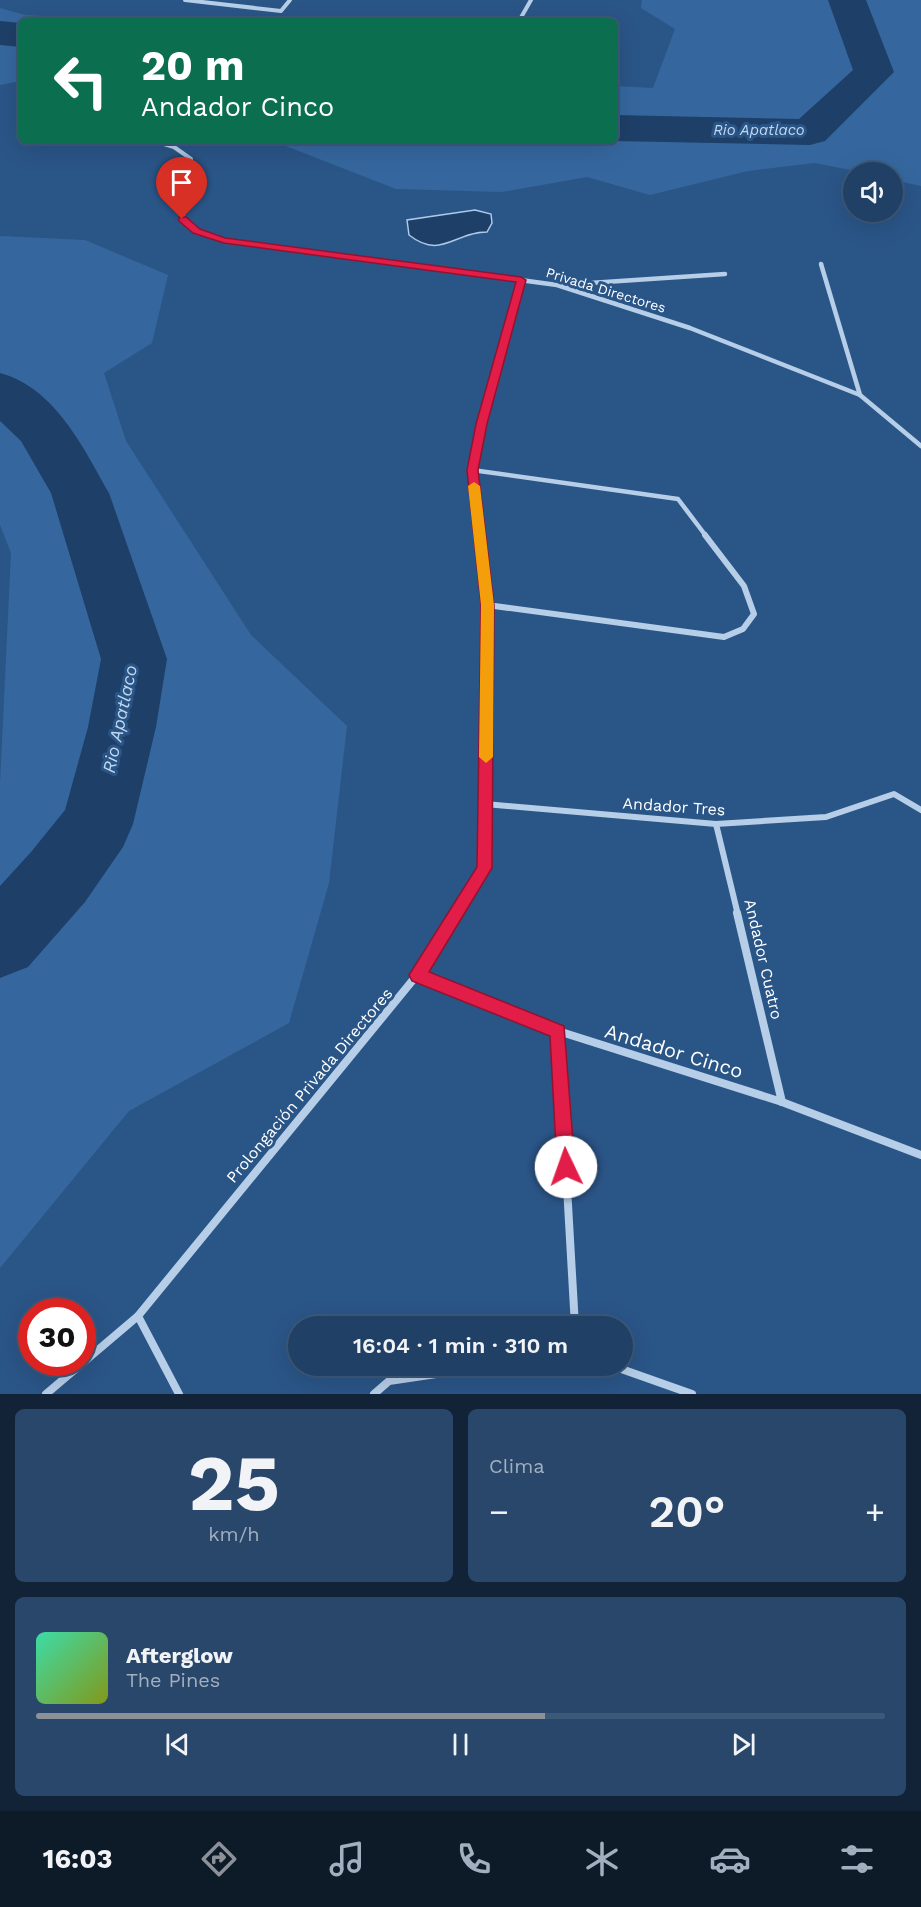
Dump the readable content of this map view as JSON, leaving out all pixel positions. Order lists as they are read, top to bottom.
{
  "streets": {
    "street": [
      "Privada Directores",
      "Andador Tres",
      "Andador Cuatro",
      "Andador Cinco",
      "Prolongación Privada Directores"
    ]
  },
  "crossings": [
    ["Privada Directores", "Prolongación Privada Directores"],
    ["Andador Tres", "Andador Cuatro"],
    ["Andador Tres", "Prolongación Privada Directores"],
    ["Andador Cuatro", "Andador Cinco"],
    ["Andador Cinco", "Prolongación Privada Directores"]
  ],
  "water": ["Rio Apatlaco"],
  "page": {
    "turn": ["20 m", "Andador Cinco"],
    "limit": "30",
    "trip": "16:04 · 1 min · 310 m",
    "tile": [
      ["25", "km/h"],
      "Clima"
    ],
    "heat": ["−", "20°", "+"],
    "song": ["Afterglow", "The Pines"],
    "tabs": "16:03"
  }
}
